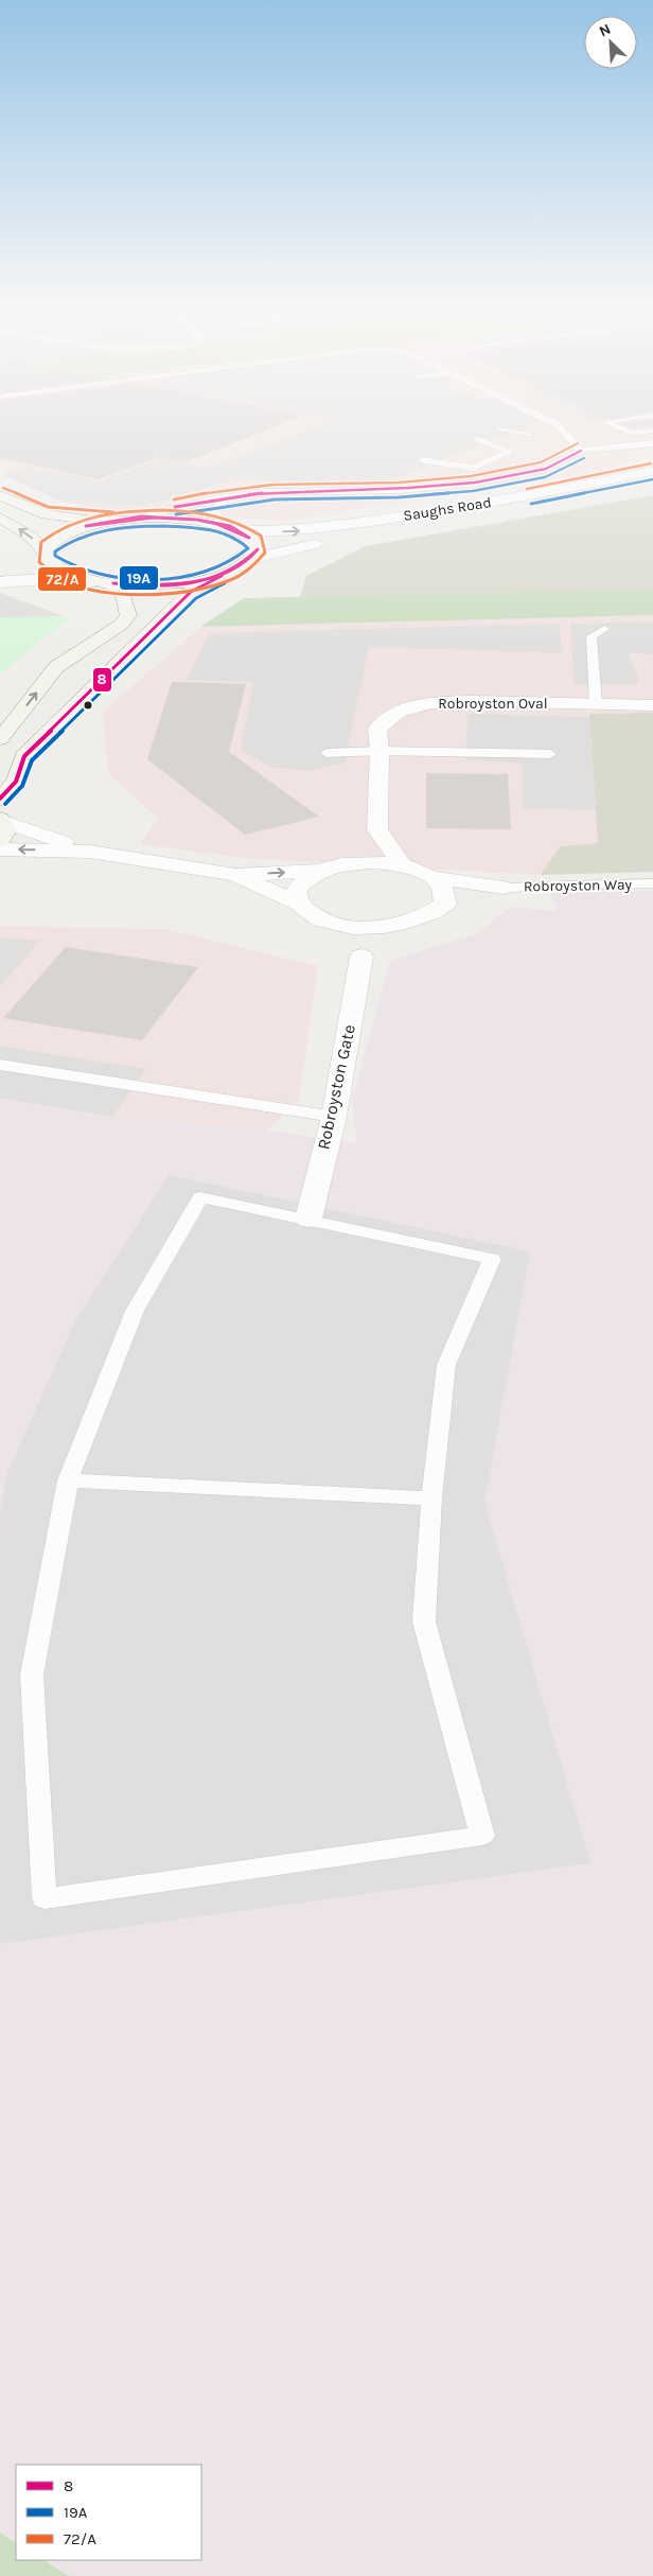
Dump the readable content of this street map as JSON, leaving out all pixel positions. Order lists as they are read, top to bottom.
{
  "streets": {
    "street": ["Saughs Road", "Robroyston Oval", "Robroyston Gate"],
    "lane": ["Robroyston Way"]
  },
  "lines": ["transit line 72/A", "transit line 8", "transit line 19A"],
  "legend": ["8", "19A", "72/A"],
  "north": "top left"
}
